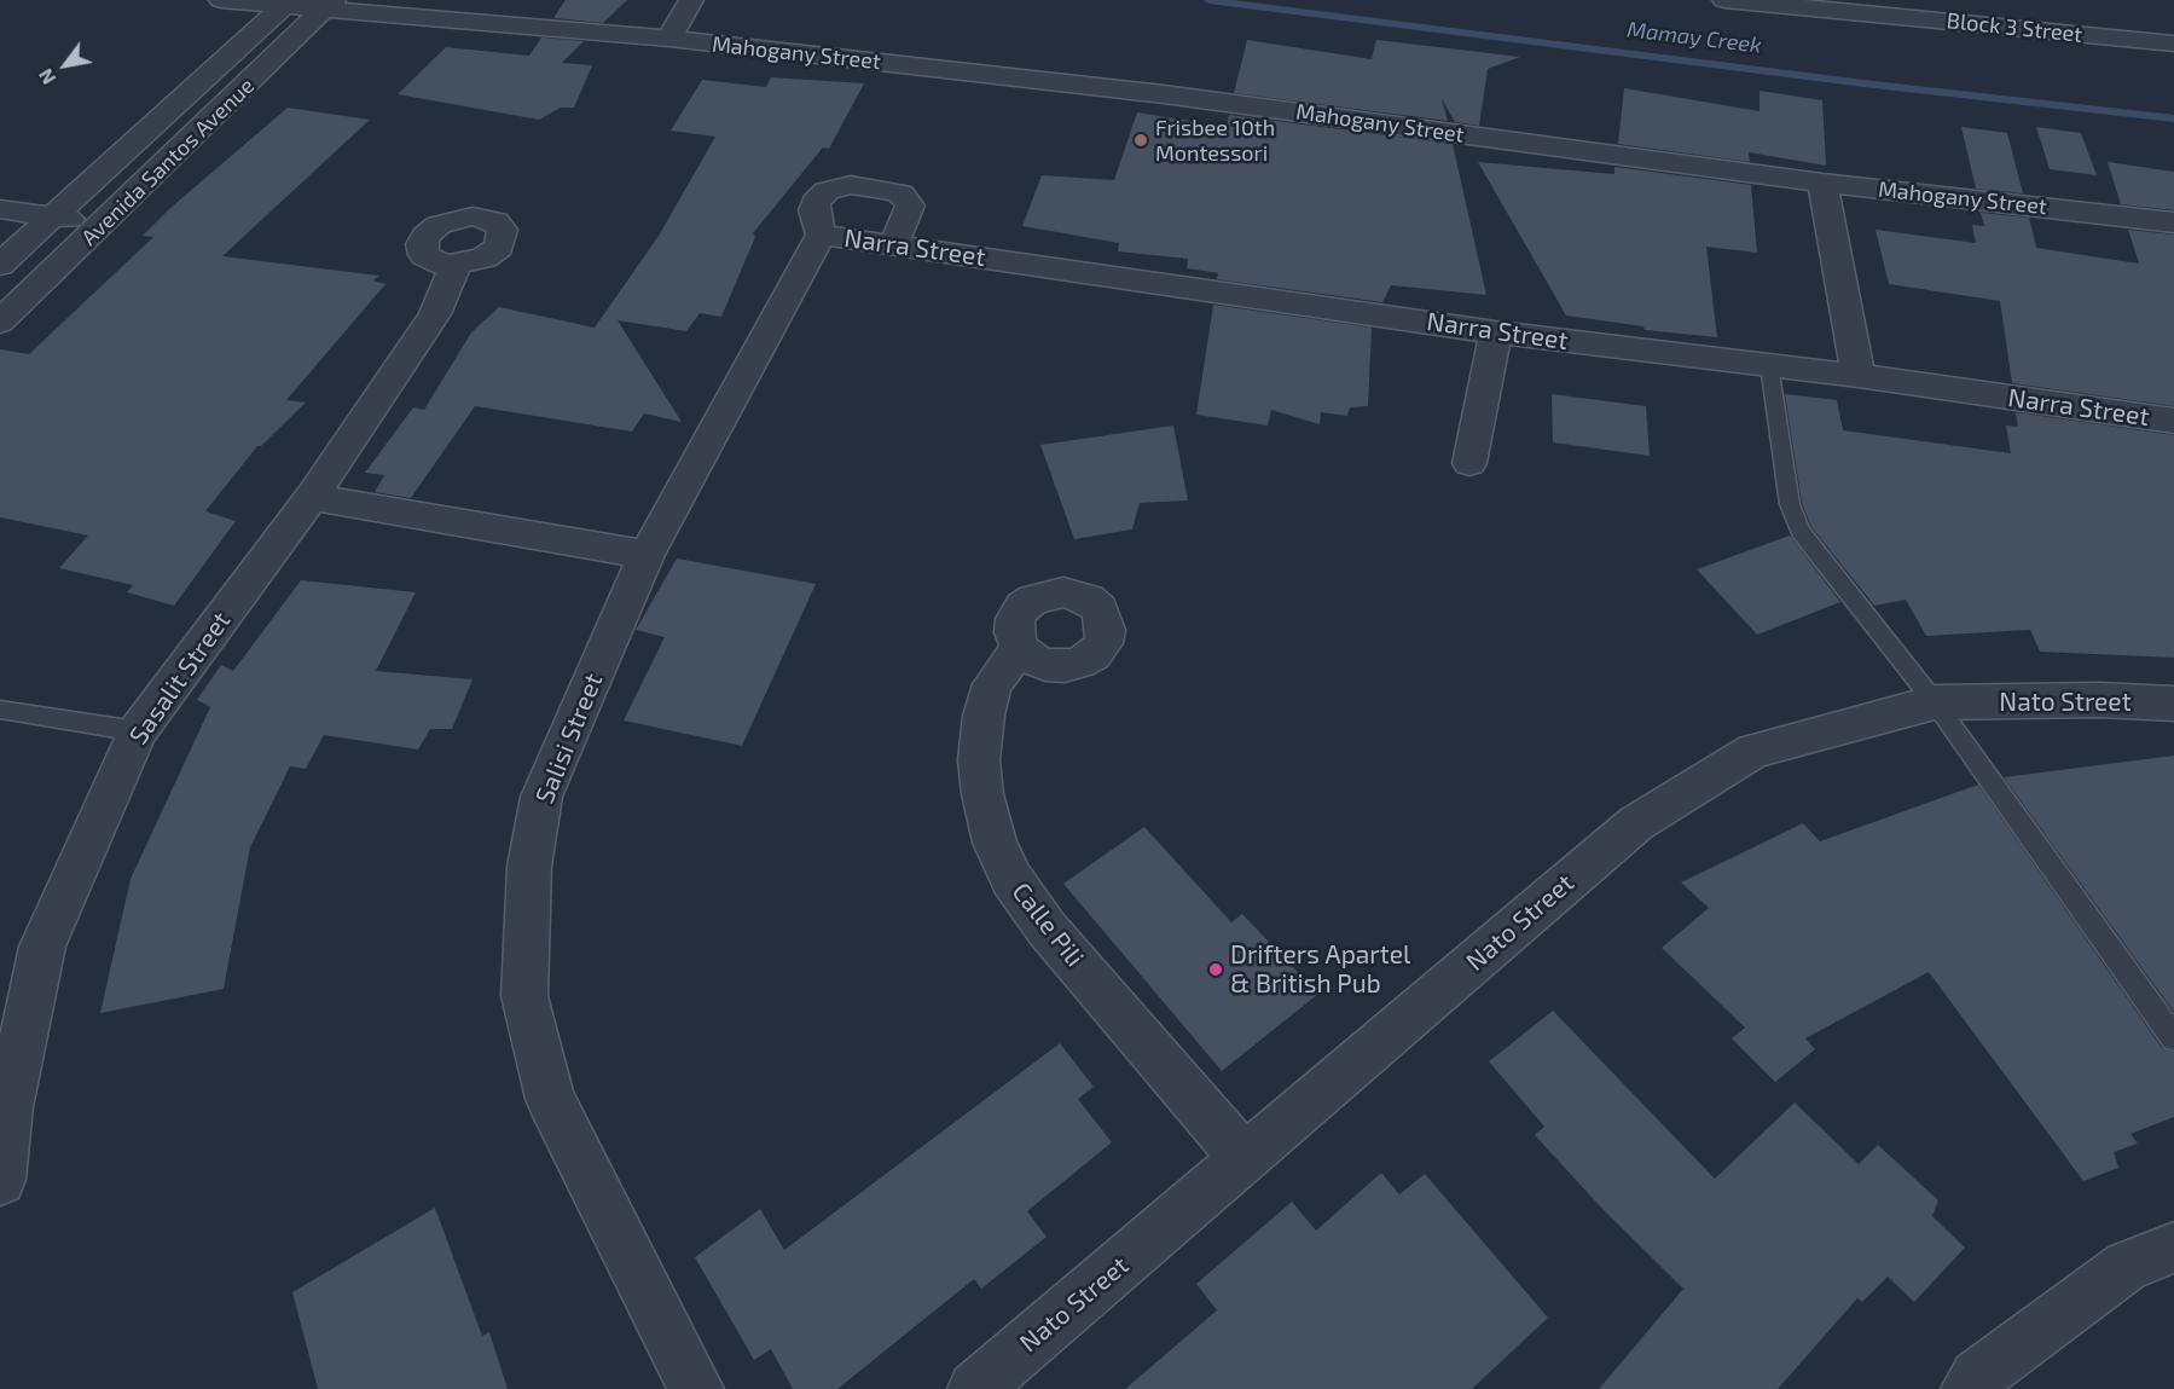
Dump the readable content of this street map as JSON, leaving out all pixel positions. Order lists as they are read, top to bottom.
{
  "streets": {
    "street": [
      "Block 3 Street",
      "Mahogany Street",
      "Avenida Santos Avenue",
      "Narra Street",
      "Sasalit Street",
      "Nato Street",
      "Salisi Street",
      "Calle Pili"
    ]
  },
  "crossings": [
    ["Mahogany Street", "Avenida Santos Avenue"],
    ["Narra Street", "Salisi Street"],
    ["Nato Street", "Calle Pili"]
  ],
  "water": ["Mamay Creek"],
  "places": ["Frisbee 10th Montessori", "Drifters Apartel & British Pub"],
  "north": "bottom left"
}
